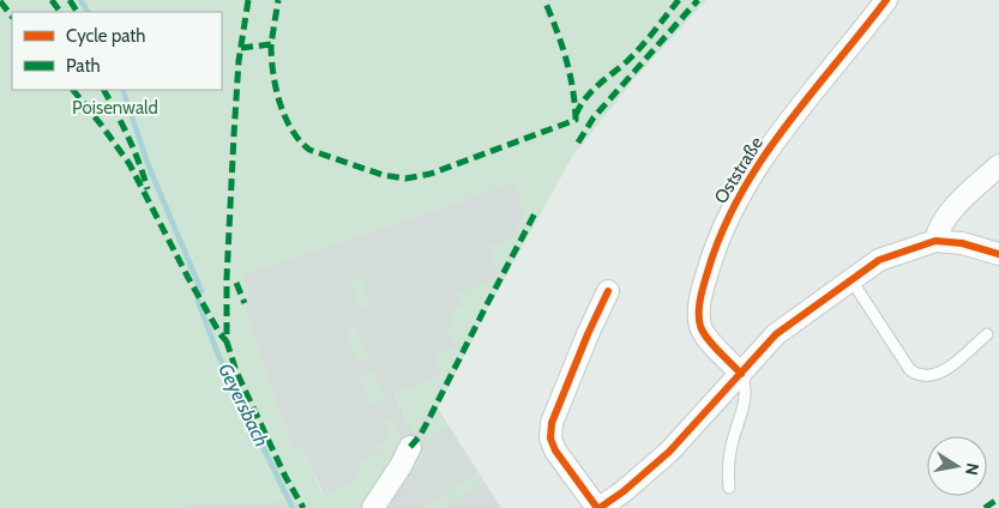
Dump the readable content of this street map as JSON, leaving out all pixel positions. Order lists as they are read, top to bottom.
{
  "streets": {
    "street": ["Oststraße"]
  },
  "water": ["Geyersbach"],
  "parks": ["Poisenwald"],
  "legend": ["Cycle path", "Path"],
  "north": "right"
}
